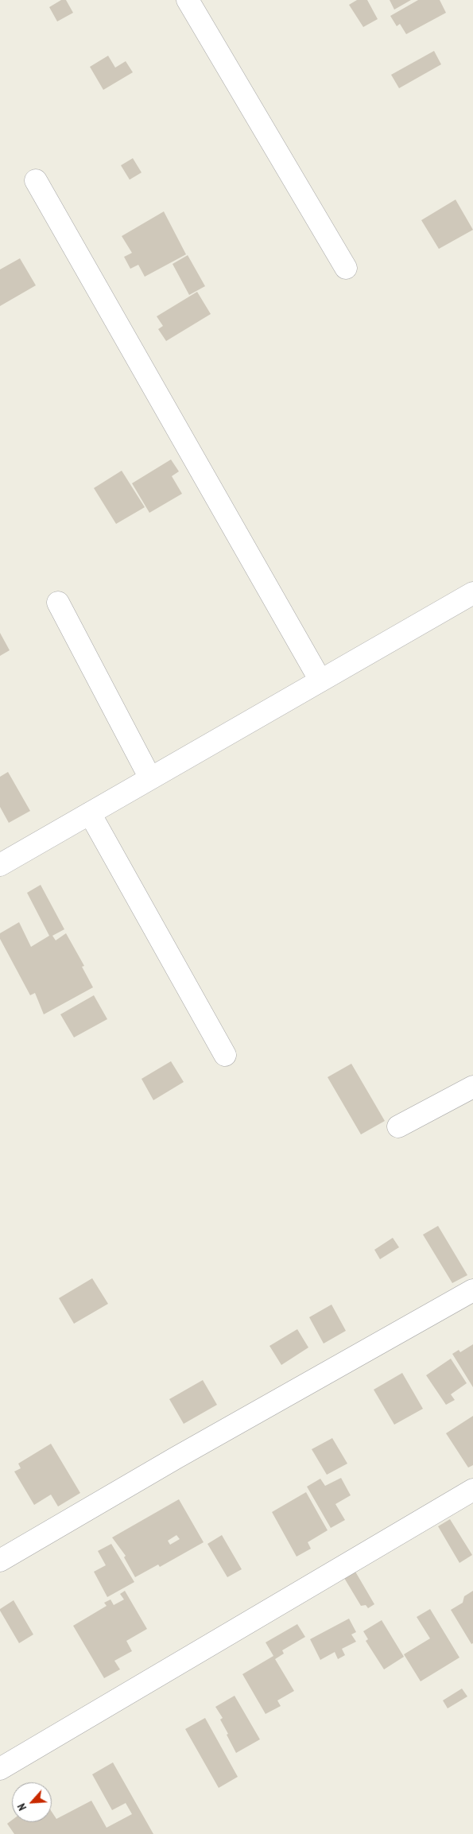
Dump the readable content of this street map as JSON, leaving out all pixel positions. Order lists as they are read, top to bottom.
{
  "north": "bottom left"
}
